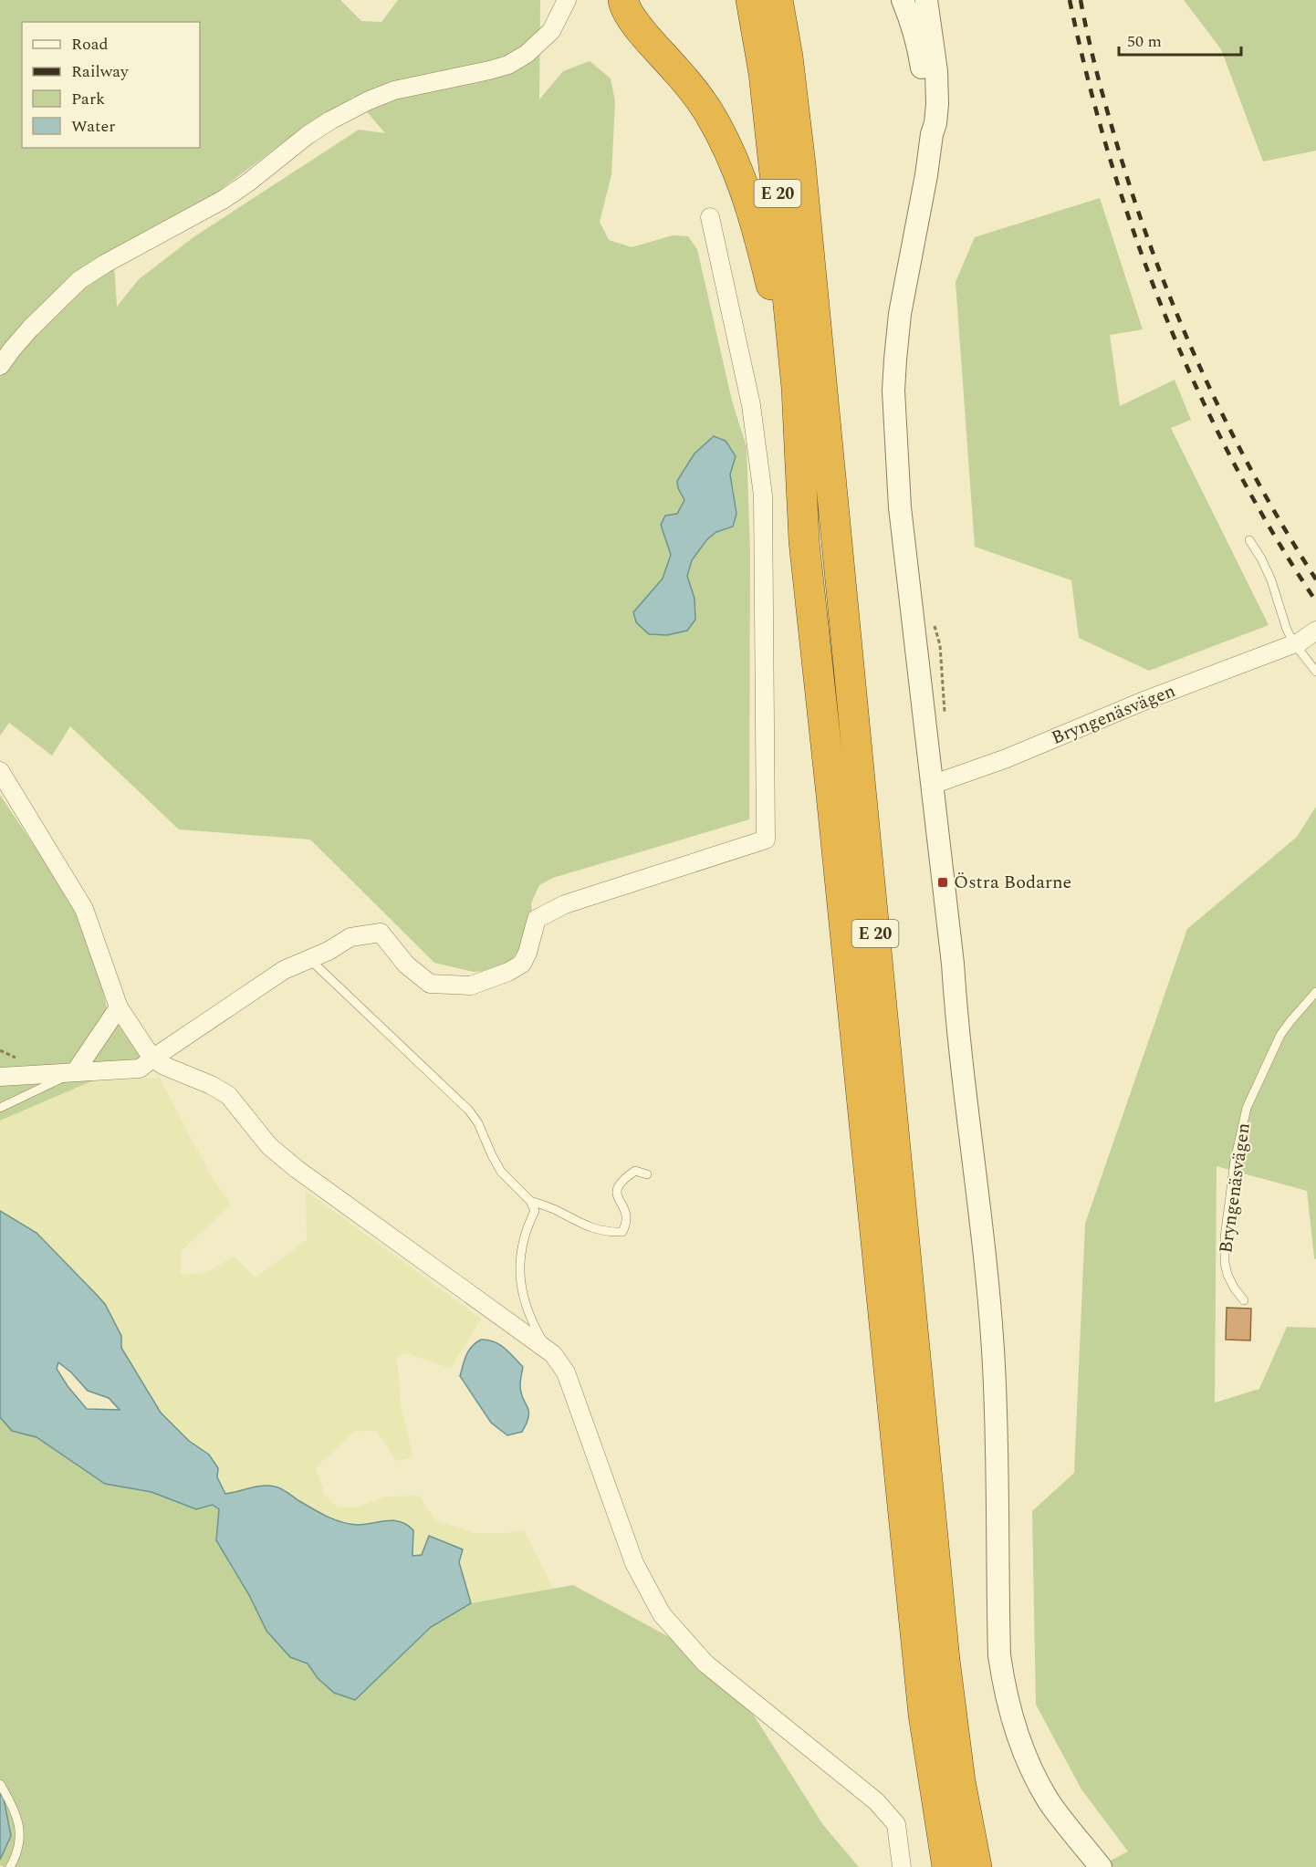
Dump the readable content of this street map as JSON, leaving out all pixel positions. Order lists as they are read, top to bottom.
{
  "streets": {
    "highway": ["E 20"],
    "street": ["Bryngenäsvägen"]
  },
  "places": {
    "transit": ["Östra Bodarne"]
  },
  "legend": [
    "Road",
    "Railway",
    "Park",
    "Water"
  ],
  "scale_bar": "50 m"
}
